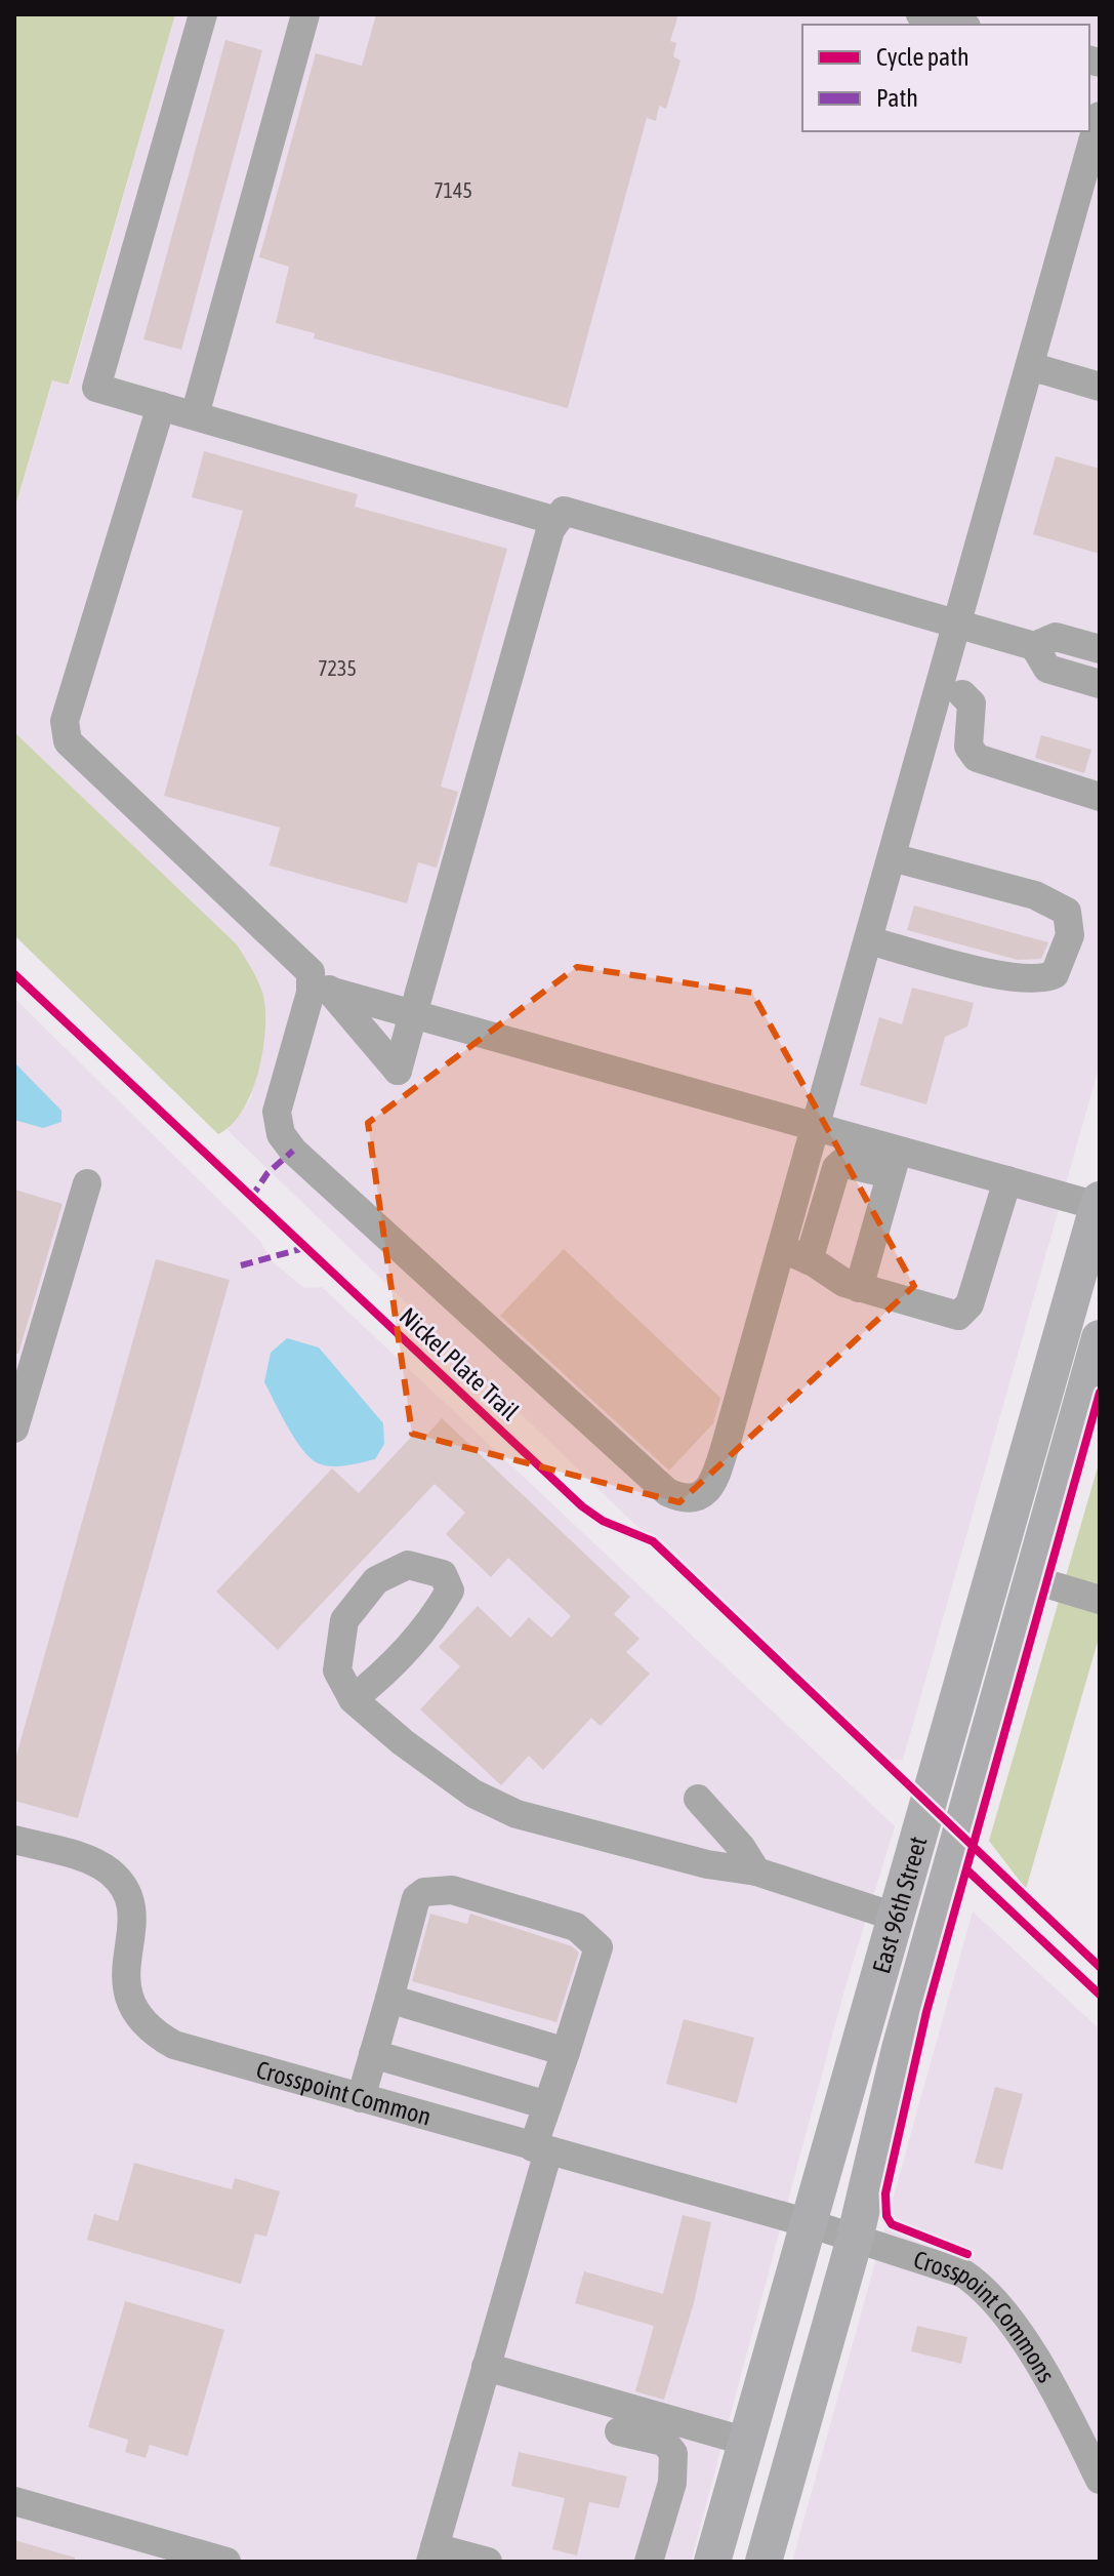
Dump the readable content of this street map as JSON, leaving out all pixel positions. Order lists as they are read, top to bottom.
{
  "streets": {
    "main road": ["East 96th Street"],
    "street": ["Crosspoint Common", "Crosspoint Commons"],
    "cycle path": ["Nickel Plate Trail"]
  },
  "crossings": [
    ["East 96th Street", "Crosspoint Common"],
    ["East 96th Street", "Crosspoint Commons"],
    ["Crosspoint Common", "Crosspoint Commons"]
  ],
  "house_numbers": ["7145", "7235"],
  "legend": ["Cycle path", "Path"]
}
